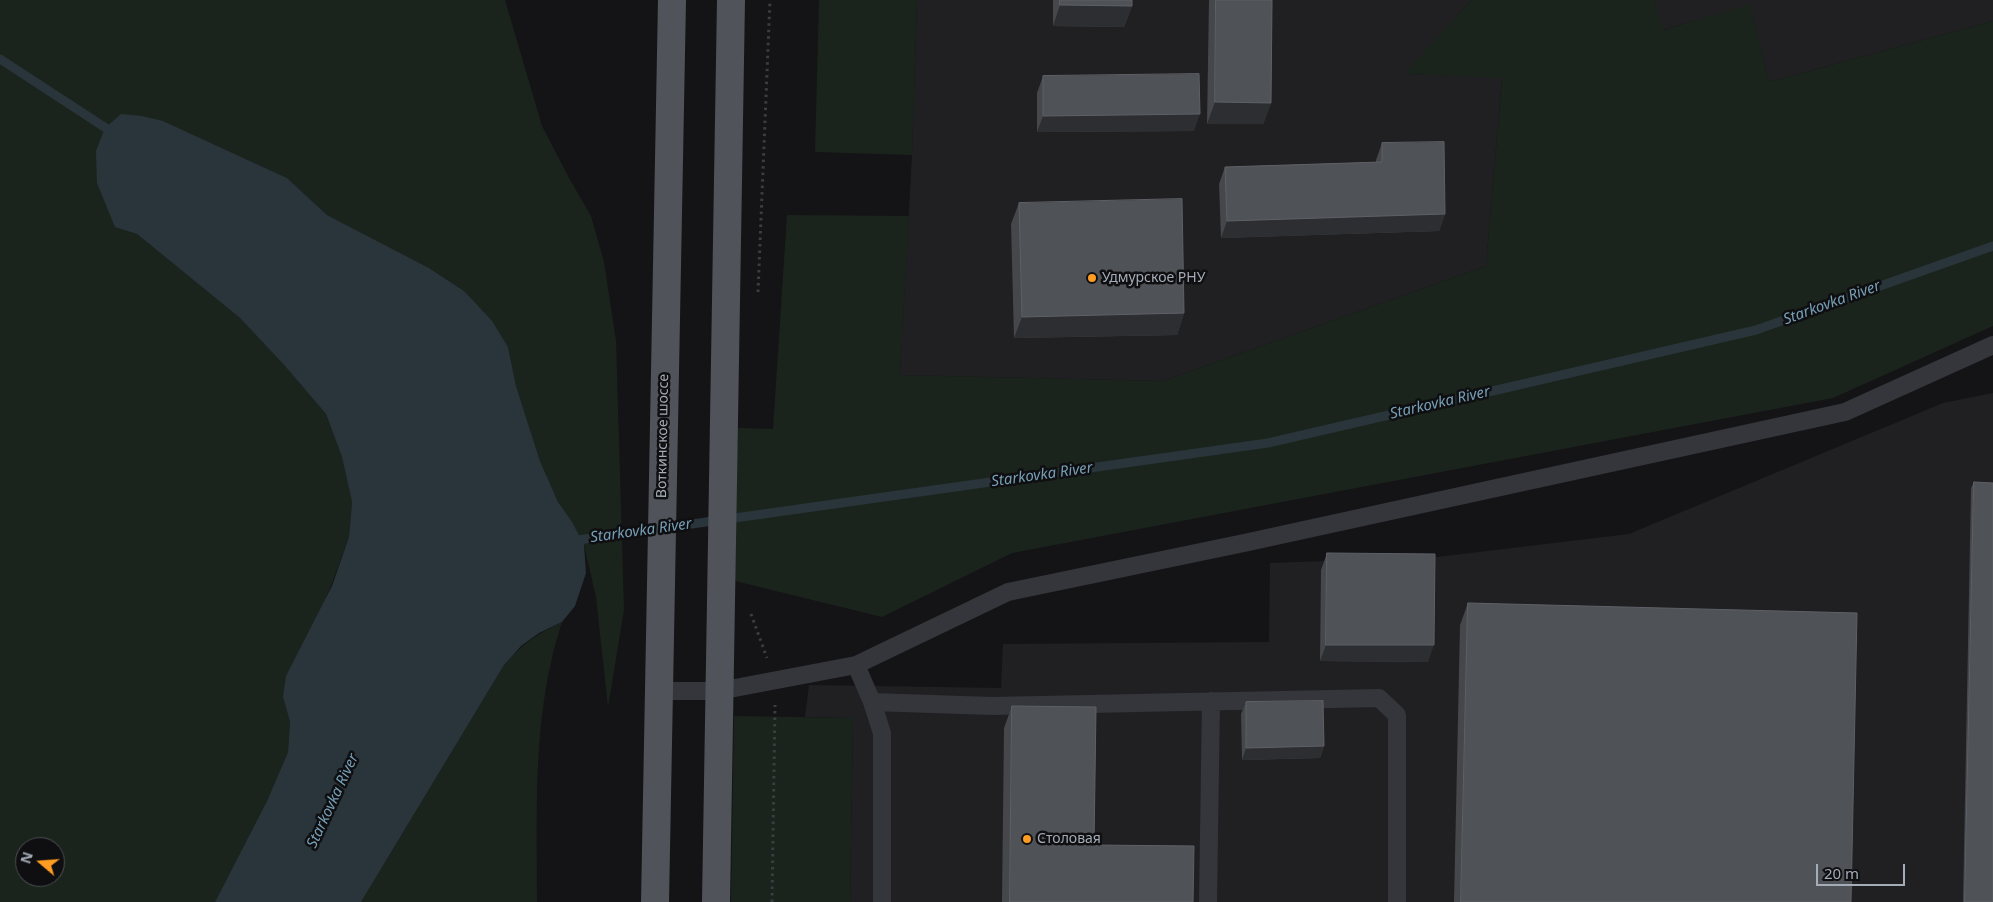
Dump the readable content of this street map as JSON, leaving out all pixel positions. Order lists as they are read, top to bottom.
{
  "streets": {
    "main road": ["Воткинское шоссе"]
  },
  "water": ["Starkovka River"],
  "places": ["Удмурское РНУ", "Столовая"],
  "scale_bar": "20 m",
  "north": "left"
}
